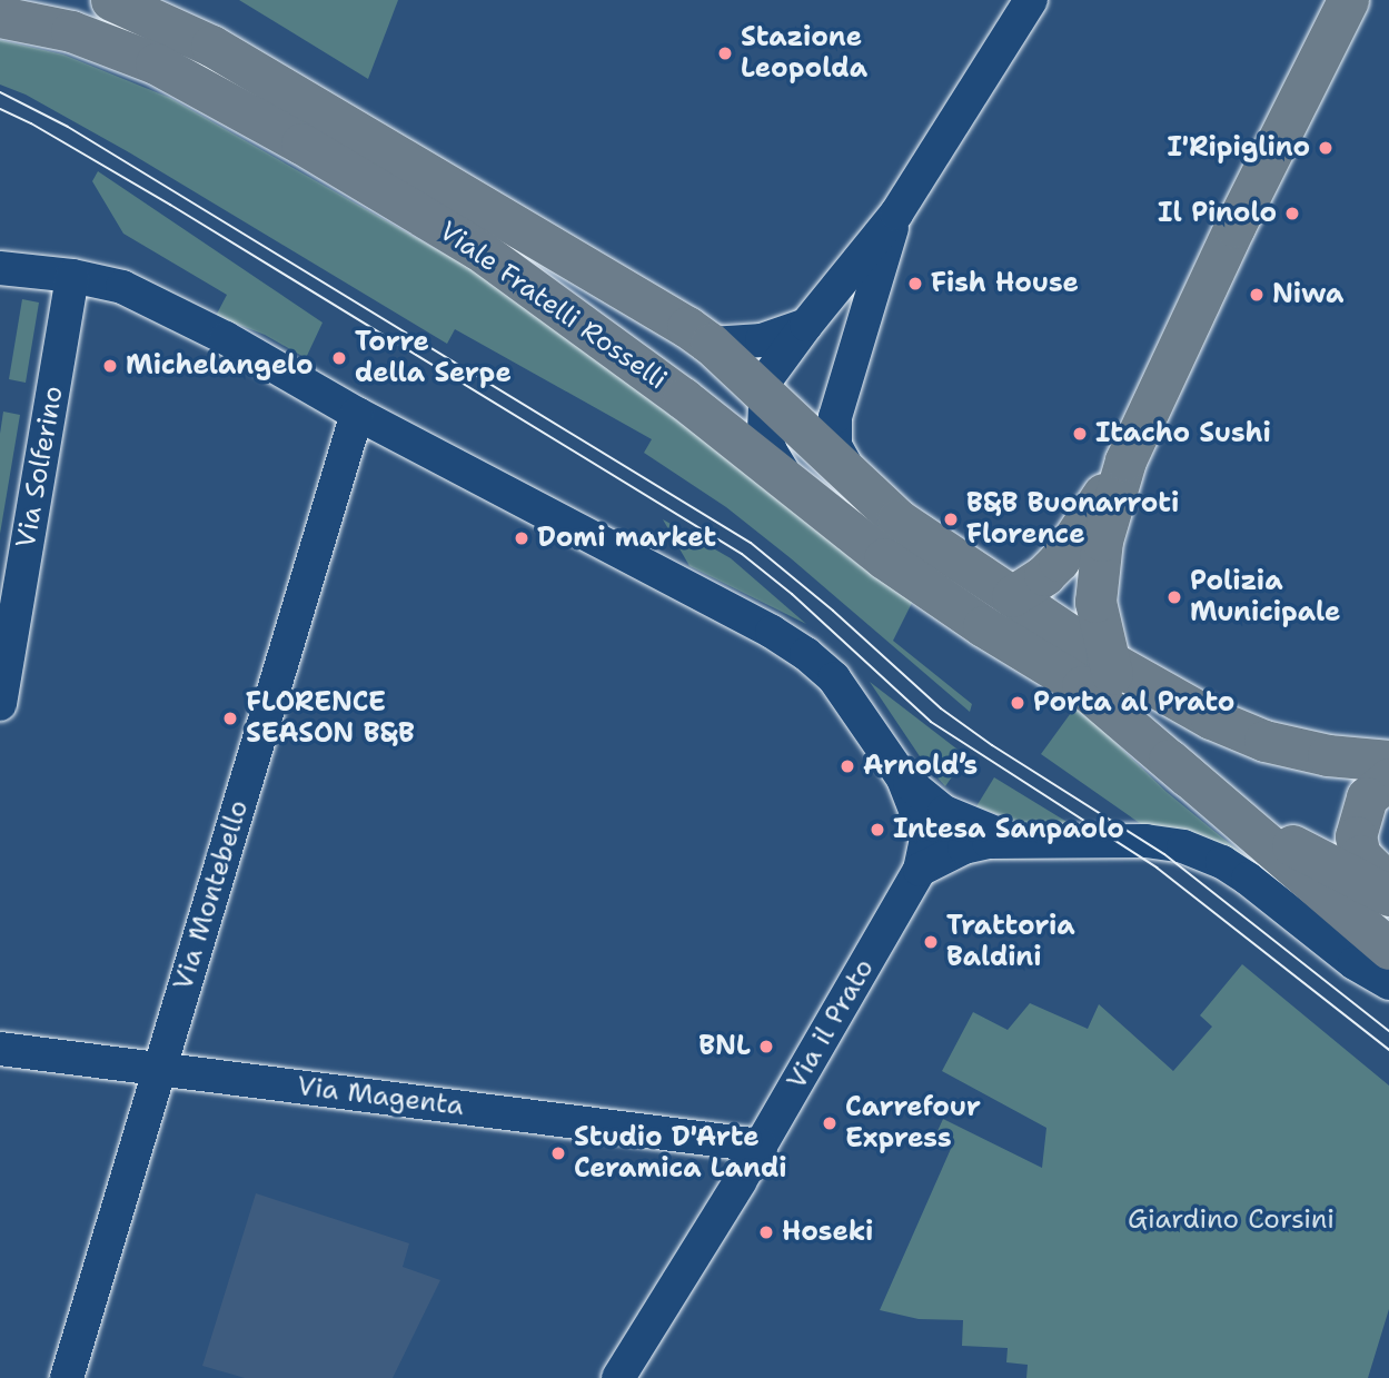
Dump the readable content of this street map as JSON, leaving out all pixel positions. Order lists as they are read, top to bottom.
{
  "streets": {
    "main road": ["Viale Fratelli Rosselli"],
    "street": [
      "Via Solferino",
      "Via Montebello",
      "Via il Prato",
      "Via Magenta"
    ]
  },
  "crossings": [
    ["Via Montebello", "Via Magenta"],
    ["Via il Prato", "Via Magenta"]
  ],
  "parks": ["Giardino Corsini"],
  "places": [
    "Stazione Leopolda",
    "I'Ripiglino",
    "Il Pinolo",
    "Fish House",
    "Niwa",
    "Torre della Serpe",
    "Michelangelo",
    "Itacho Sushi",
    "B&B Buonarroti Florence",
    "Domi market",
    "Polizia Municipale",
    "Porta al Prato",
    "FLORENCE SEASON B&B",
    "Arnold’s",
    "Intesa Sanpaolo",
    "Trattoria Baldini",
    "BNL",
    "Carrefour Express",
    "Studio D'Arte Ceramica Landi",
    "Hoseki"
  ]
}
